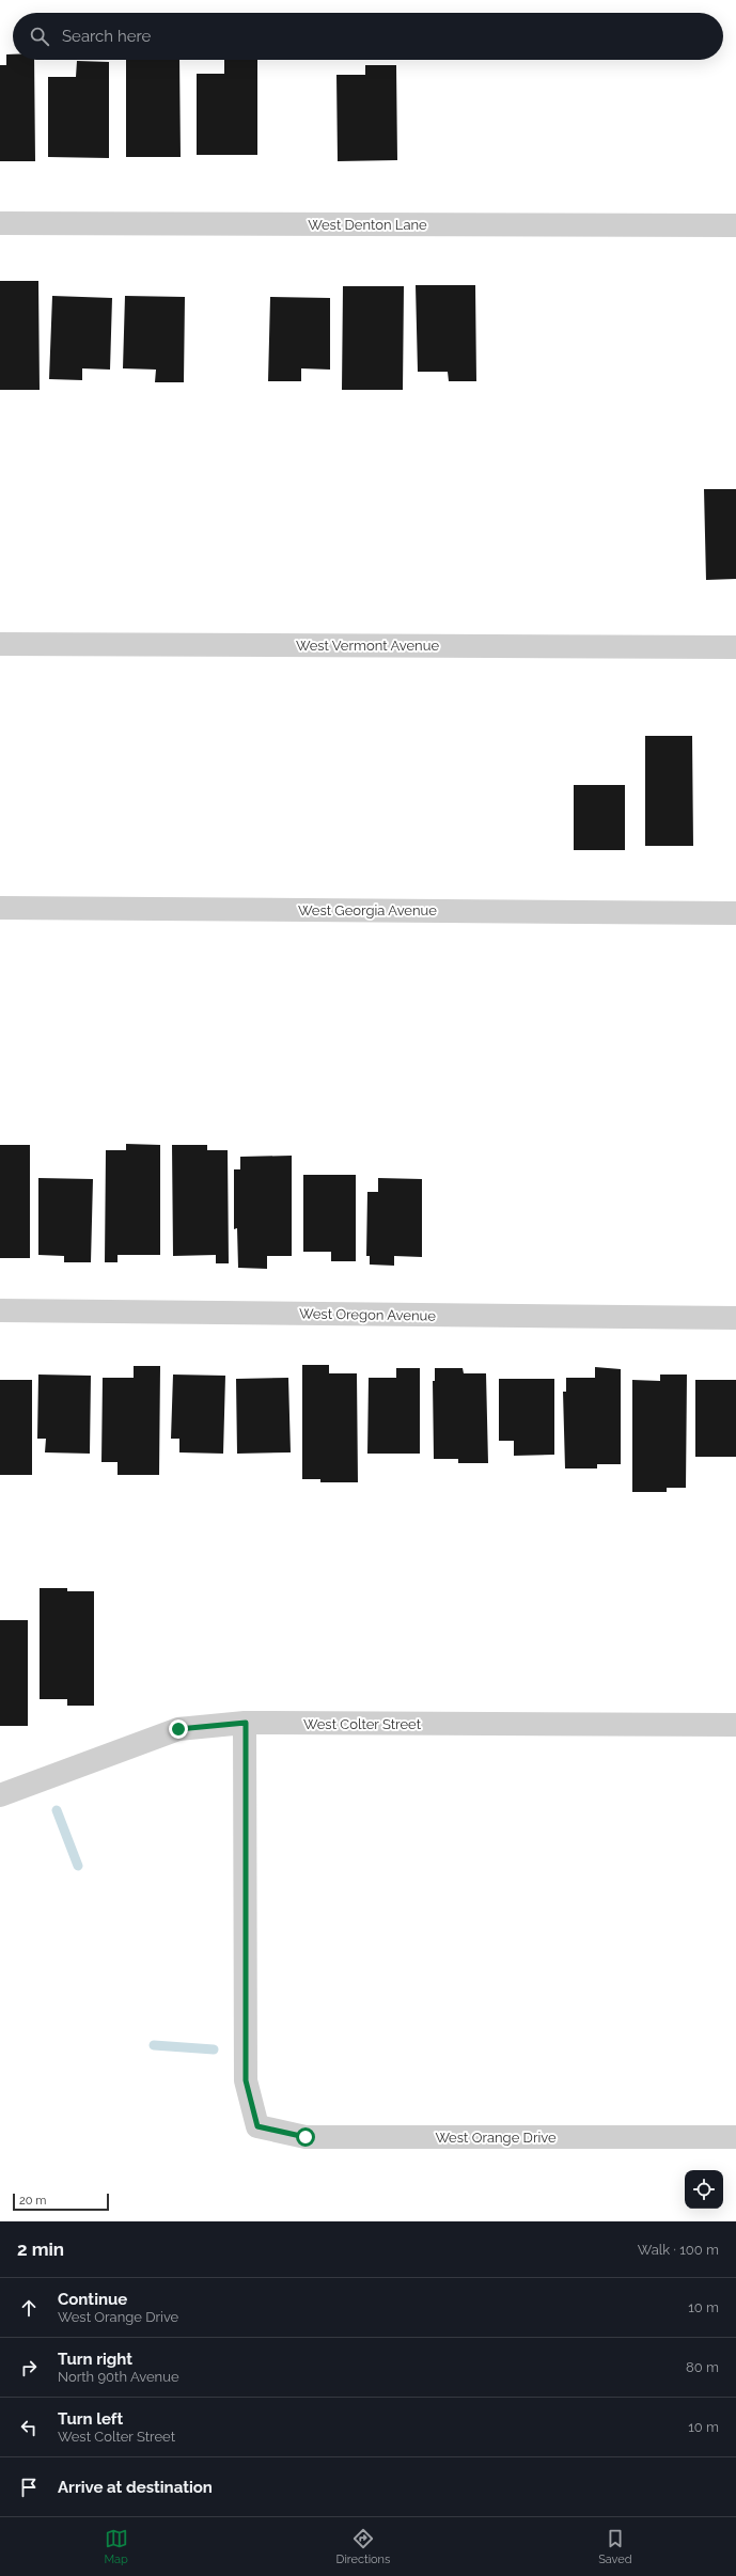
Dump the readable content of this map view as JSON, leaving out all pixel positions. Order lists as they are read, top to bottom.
{
  "streets": {
    "street": [
      "West Denton Lane",
      "West Vermont Avenue",
      "West Georgia Avenue",
      "West Oregon Avenue",
      "West Colter Street",
      "West Orange Drive"
    ]
  },
  "crossings": [
    ["West Colter Street", "West Orange Drive"]
  ],
  "scale_bar": "20 m",
  "page": {
    "search": "Search here",
    "scale": "20 m",
    "heading": ["2 min", "Walk · 100 m"],
    "list": [
      ["Continue", "West Orange Drive", "10 m"],
      ["Turn right", "North 90th Avenue", "80 m"],
      ["Turn left", "West Colter Street", "10 m"],
      "Arrive at destination"
    ],
    "nav": ["Map", "Directions", "Saved"]
  }
}
